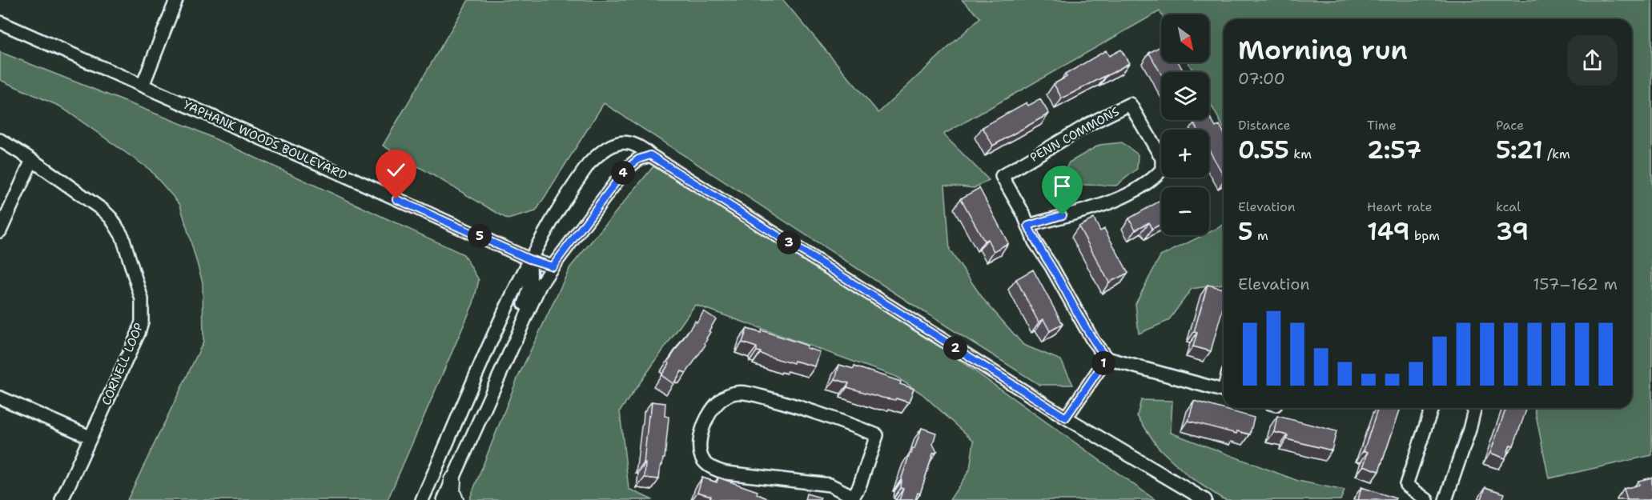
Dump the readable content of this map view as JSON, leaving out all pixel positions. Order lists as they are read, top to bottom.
{
  "streets": {
    "street": ["PENN COMMONS", "YAPHANK WOODS BOULEVARD", "CORNELL LOOP"]
  },
  "north": "bottom right",
  "page": {
    "map_buttons": ["+", "−"],
    "heading": ["Morning run", "07:00"],
    "stats": [
      ["Distance", "0.55 km"],
      ["Time", "2:57"],
      ["Pace", "5:21 /km"],
      ["Elevation", "5 m"],
      ["Heart rate", "149 bpm"],
      ["kcal", "39"]
    ],
    "pins": [
      "4",
      "5",
      "3",
      "2",
      "1"
    ],
    "chart": ["Elevation", "157–162 m"]
  }
}
